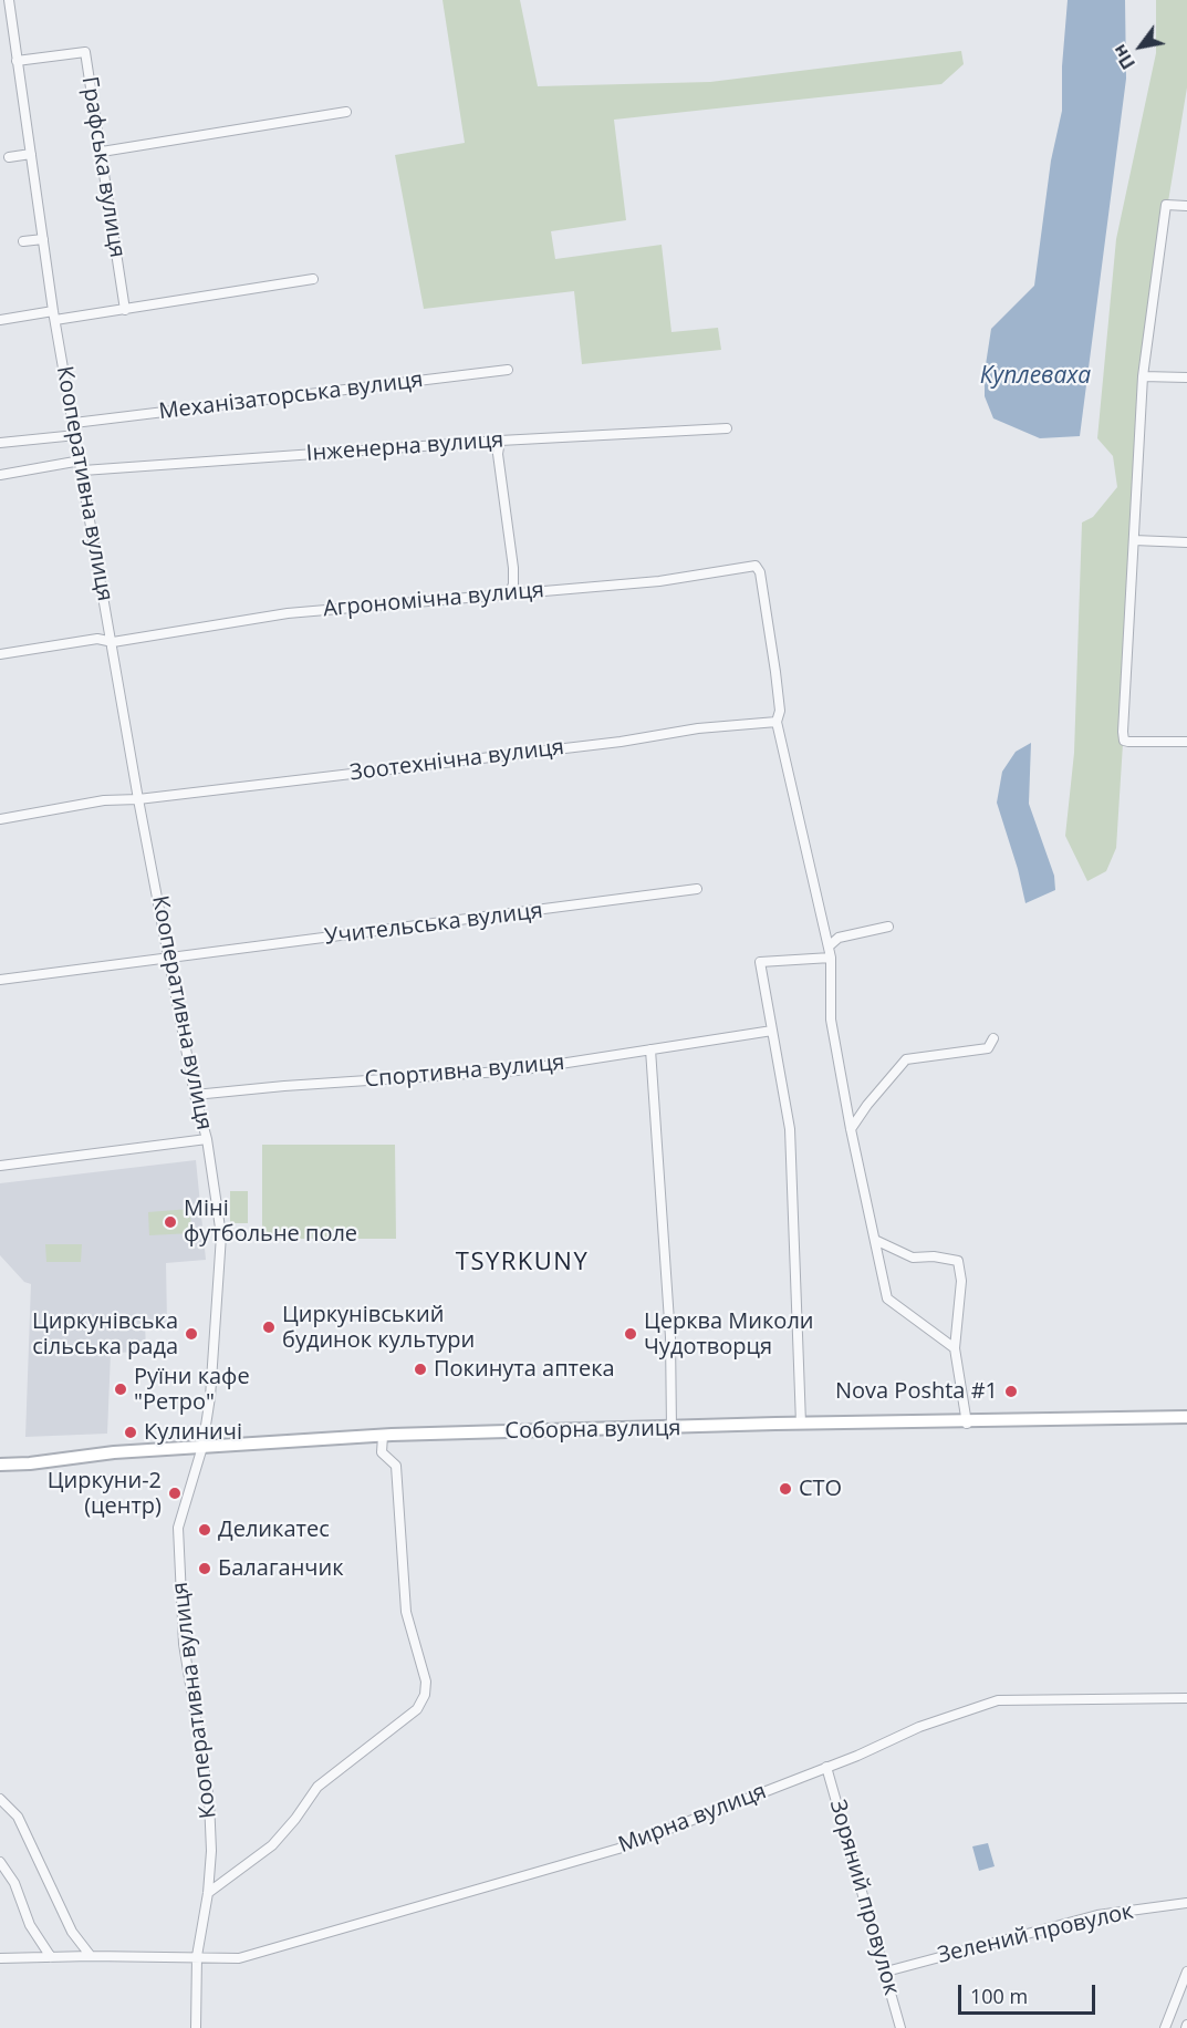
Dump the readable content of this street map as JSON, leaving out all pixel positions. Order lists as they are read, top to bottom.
{
  "streets": {
    "street": [
      "Графська вулиця",
      "Механізаторська вулиця",
      "Інженерна вулиця",
      "Кооперативна вулиця",
      "Агрономічна вулиця",
      "Зоотехнічна вулиця",
      "Учительська вулиця",
      "Спортивна вулиця",
      "Соборна вулиця",
      "Мирна вулиця",
      "Зоряний провулок",
      "Зелений провулок"
    ]
  },
  "crossings": [
    ["Графська вулиця", "Кооперативна вулиця"],
    ["Механізаторська вулиця", "Кооперативна вулиця"],
    ["Інженерна вулиця", "Кооперативна вулиця"],
    ["Кооперативна вулиця", "Агрономічна вулиця"],
    ["Кооперативна вулиця", "Зоотехнічна вулиця"],
    ["Кооперативна вулиця", "Учительська вулиця"],
    ["Кооперативна вулиця", "Спортивна вулиця"],
    ["Кооперативна вулиця", "Соборна вулиця"],
    ["Кооперативна вулиця", "Мирна вулиця"],
    ["Агрономічна вулиця", "Зоотехнічна вулиця"],
    ["Мирна вулиця", "Зоряний провулок"],
    ["Зоряний провулок", "Зелений провулок"]
  ],
  "districts": ["TSYRKUNY"],
  "water": ["Куплеваха"],
  "places": [
    "Міні футбольне поле",
    "Циркунівський будинок культури",
    "Циркунівська сільська рада",
    "Церква Миколи Чудотворця",
    "Покинута аптека",
    "Руїни кафе \"Ретро\"",
    "Nova Poshta #1",
    "Кулиничі",
    "СТО",
    "Циркуни-2 (центр)",
    "Деликатес",
    "Балаганчик"
  ],
  "scale_bar": "100 m",
  "north": "bottom left"
}
